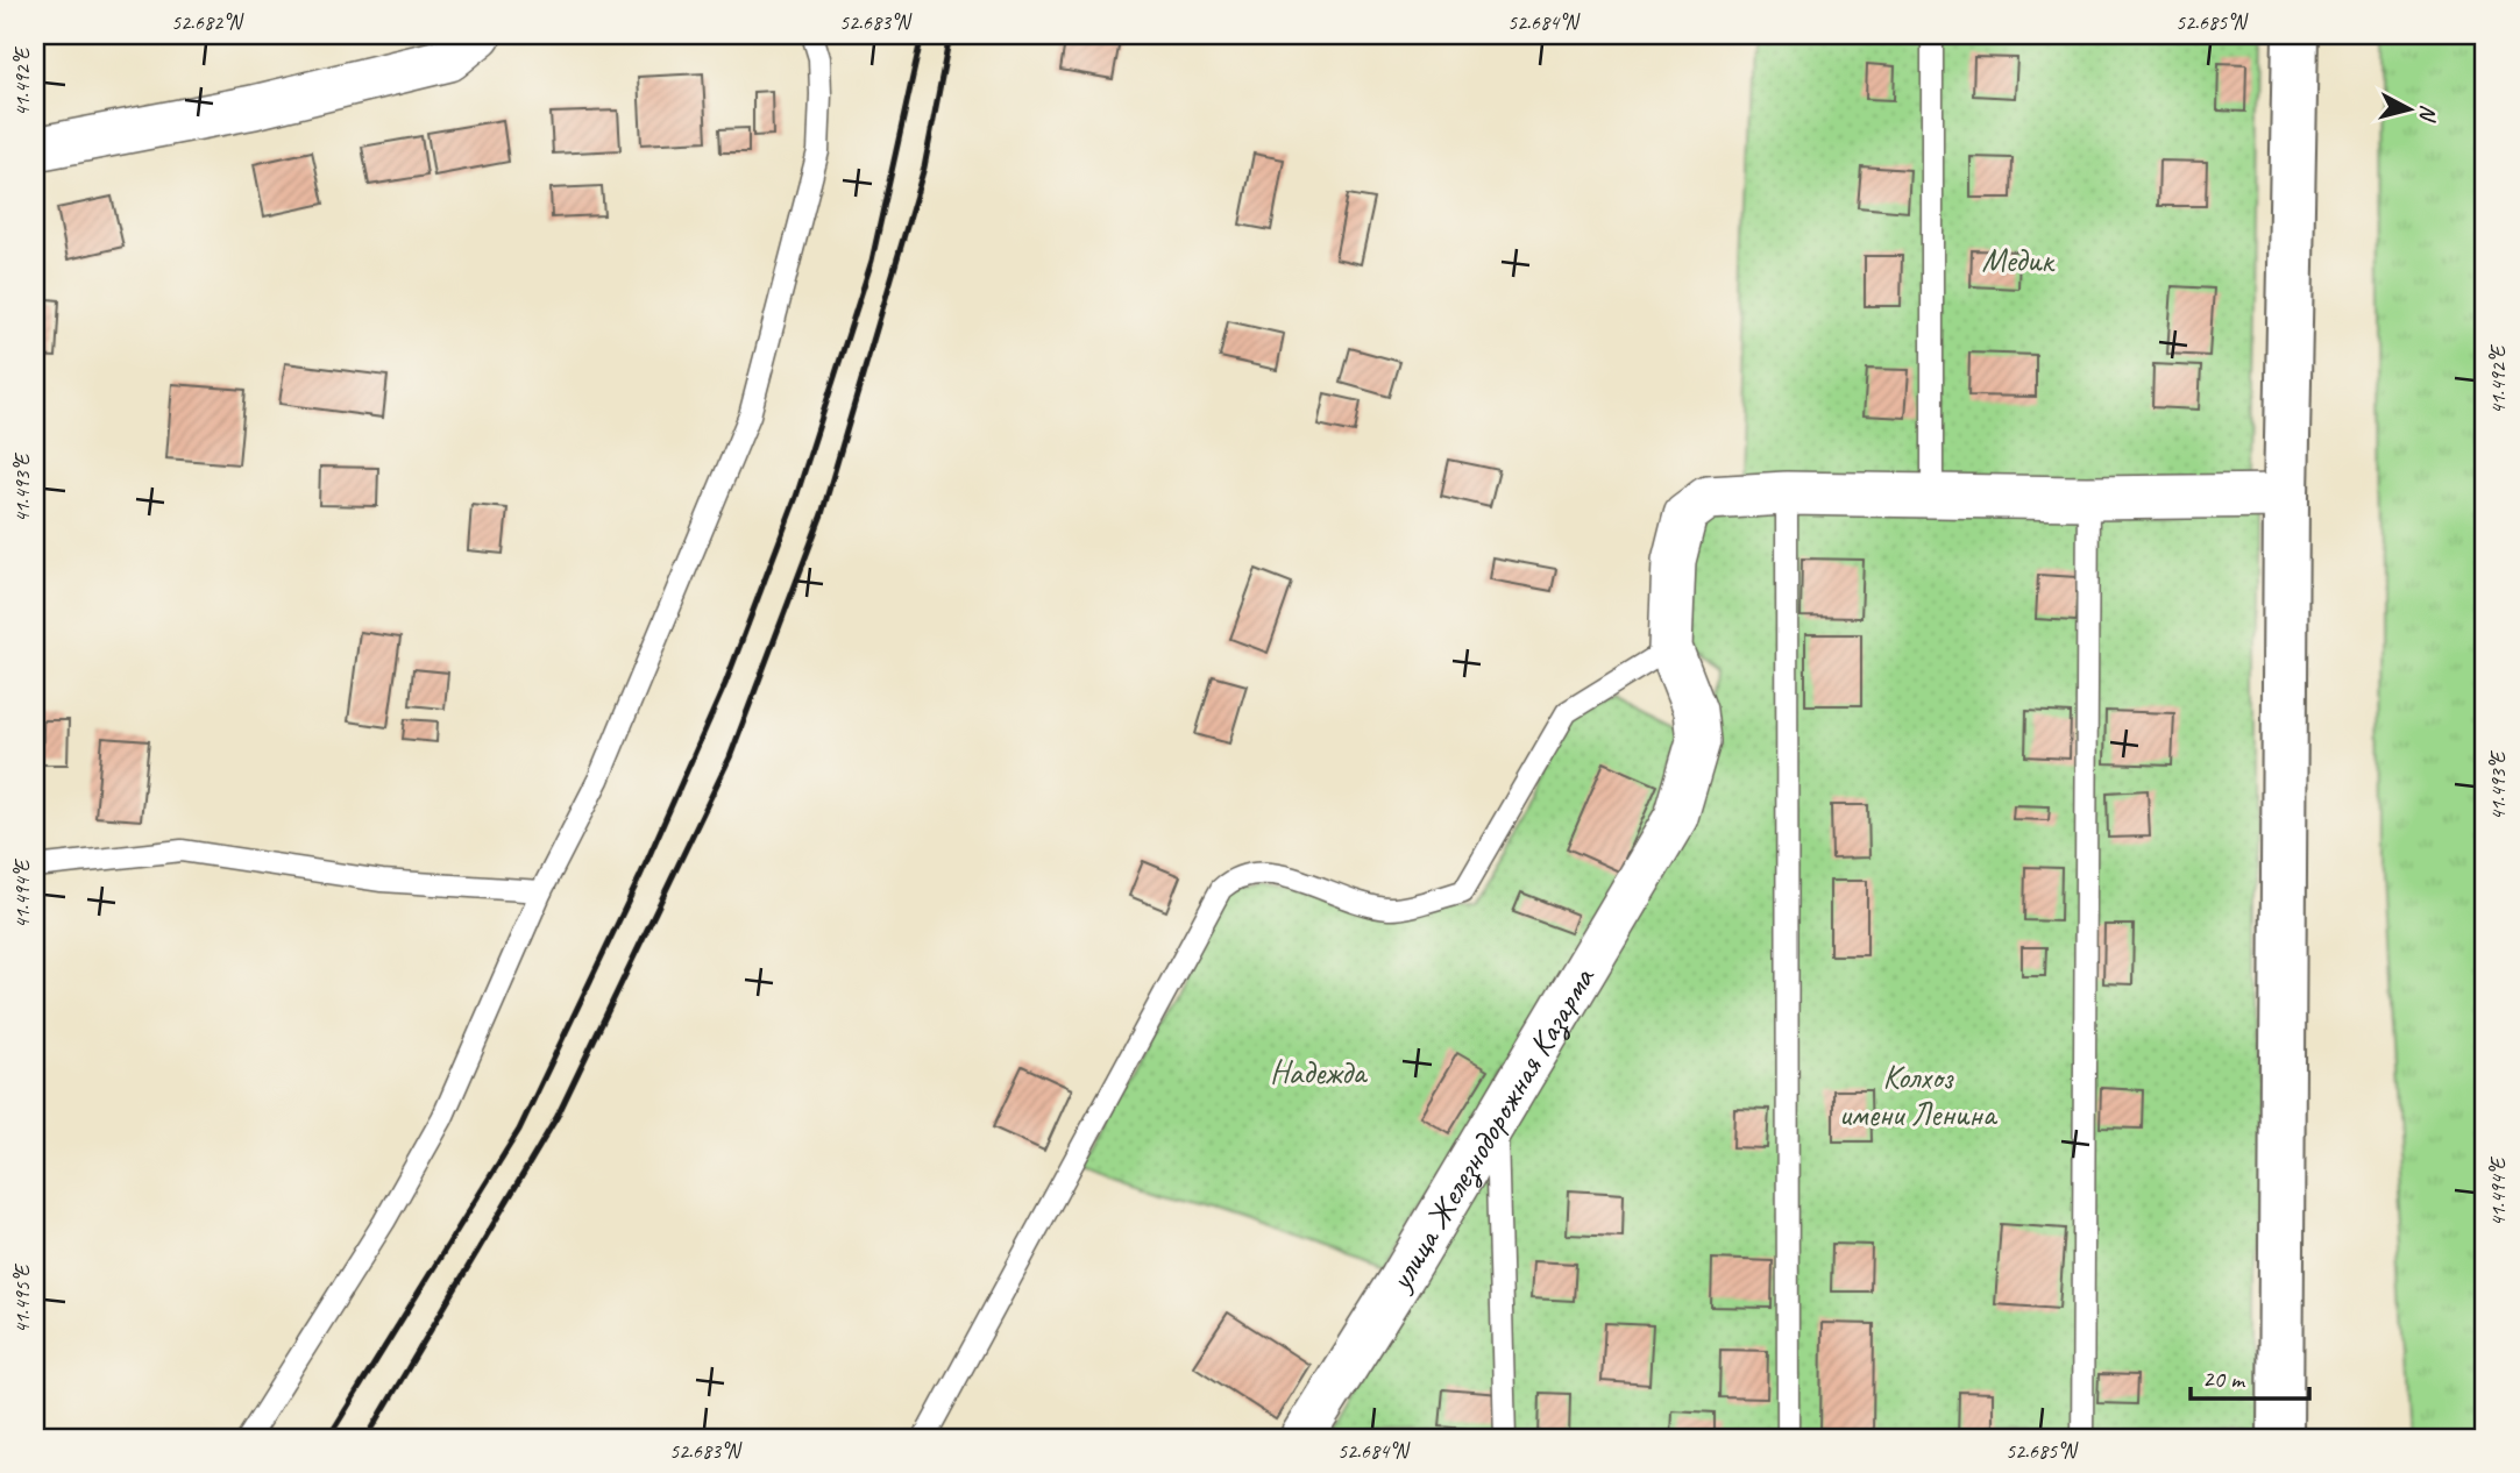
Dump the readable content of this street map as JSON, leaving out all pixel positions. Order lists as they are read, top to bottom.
{
  "streets": {
    "street": ["улица Железнодорожная Казарма"]
  },
  "parks": ["Медик", "Надежда", "Колхоз имени Ленина"],
  "scale_bar": "20 m",
  "north": "right",
  "coordinates": [
    "52.682°N",
    "52.683°N",
    "52.684°N",
    "52.685°N",
    "41.492°E",
    "41.493°E",
    "41.494°E",
    "41.495°E"
  ]
}
